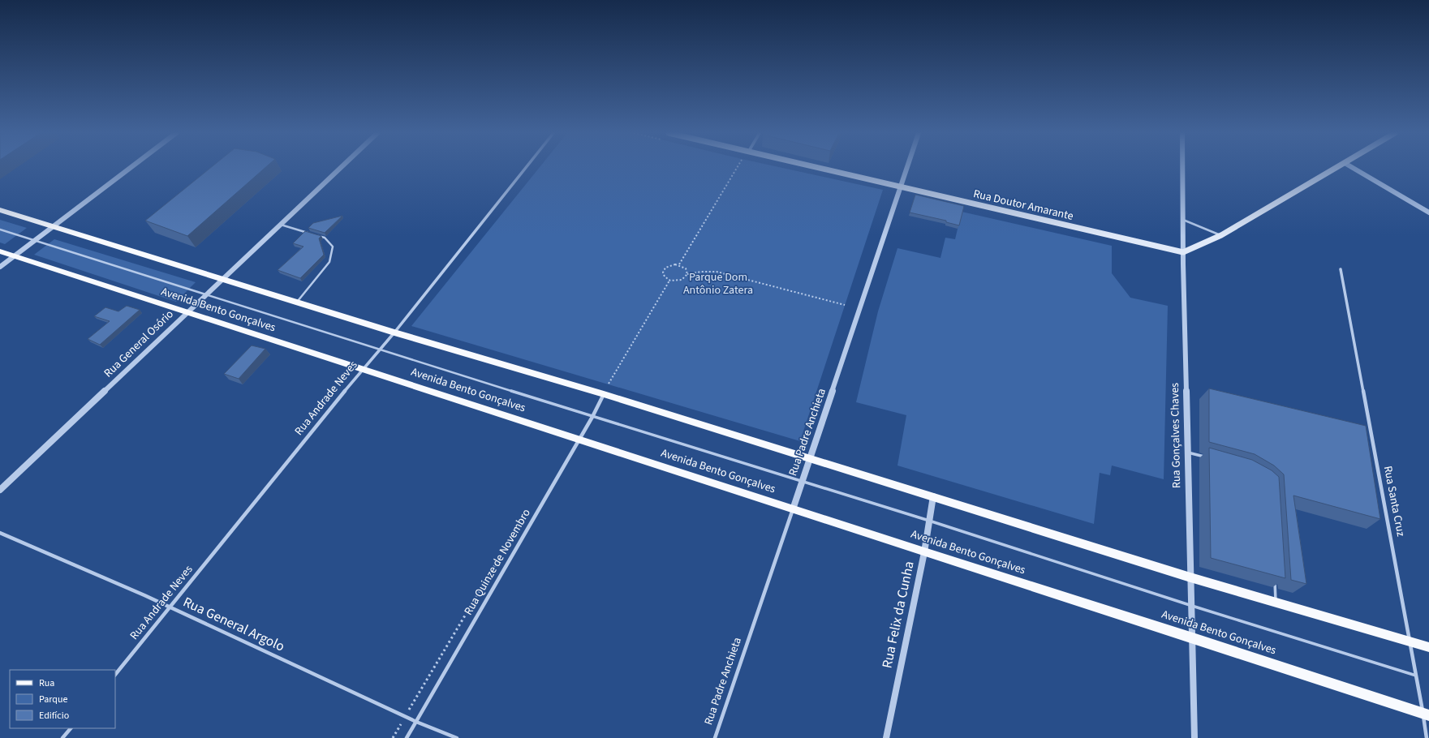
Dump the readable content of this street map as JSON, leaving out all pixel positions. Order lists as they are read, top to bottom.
{
  "streets": {
    "main road": ["Rua Doutor Amarante", "Avenida Bento Gonçalves"],
    "street": [
      "Rua General Osório",
      "Rua Andrade Neves",
      "Rua Padre Anchieta",
      "Rua Gonçalves Chaves",
      "Rua Santa Cruz",
      "Rua Quinze de Novembro",
      "Rua Felix da Cunha",
      "Rua General Argolo"
    ]
  },
  "crossings": [
    ["Rua Doutor Amarante", "Rua Padre Anchieta"],
    ["Rua Doutor Amarante", "Rua Gonçalves Chaves"],
    ["Avenida Bento Gonçalves", "Rua General Osório"],
    ["Avenida Bento Gonçalves", "Rua Andrade Neves"],
    ["Avenida Bento Gonçalves", "Rua Padre Anchieta"],
    ["Avenida Bento Gonçalves", "Rua Gonçalves Chaves"],
    ["Avenida Bento Gonçalves", "Rua Santa Cruz"],
    ["Avenida Bento Gonçalves", "Rua Quinze de Novembro"],
    ["Avenida Bento Gonçalves", "Rua Felix da Cunha"],
    ["Rua Andrade Neves", "Rua General Argolo"],
    ["Rua Quinze de Novembro", "Rua General Argolo"]
  ],
  "parks": ["Parque Dom Antônio Zatera"],
  "legend": ["Rua", "Parque", "Edifício"]
}
